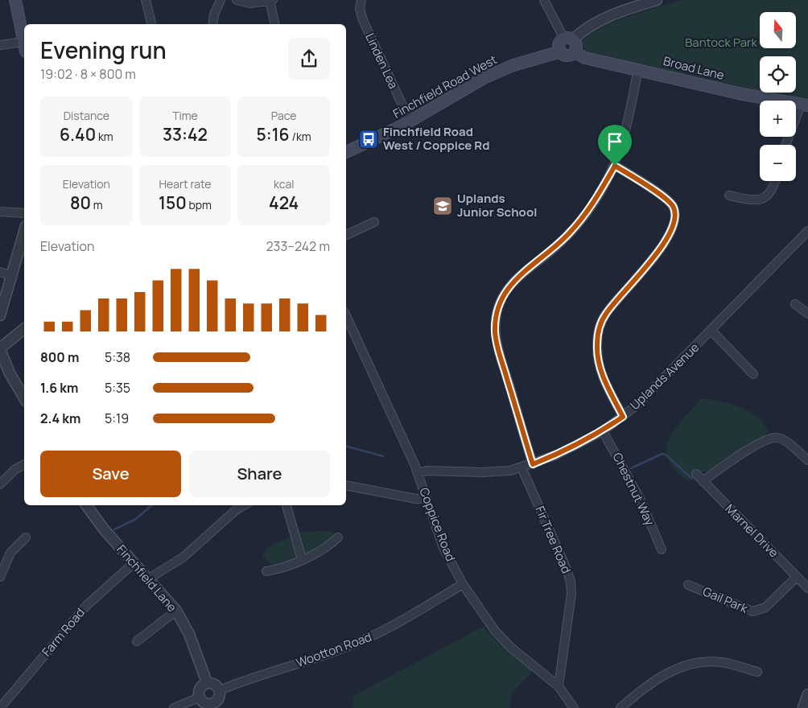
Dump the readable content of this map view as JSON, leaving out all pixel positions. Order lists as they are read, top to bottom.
{
  "streets": {
    "main road": ["Broad Lane", "Finchfield Road West"],
    "street": [
      "Linden Lea",
      "Uplands Avenue",
      "Chestnut Way",
      "Coppice Road",
      "Marnel Drive",
      "Fir Tree Road",
      "Finchfield Lane",
      "Gail Park",
      "Farm Road",
      "Wootton Road"
    ]
  },
  "crossings": [
    ["Linden Lea", "Finchfield Road West"],
    ["Broad Lane", "Finchfield Road West"],
    ["Uplands Avenue", "Chestnut Way"],
    ["Uplands Avenue", "Coppice Road"],
    ["Uplands Avenue", "Fir Tree Road"],
    ["Coppice Road", "Fir Tree Road"],
    ["Coppice Road", "Wootton Road"],
    ["Marnel Drive", "Gail Park"],
    ["Finchfield Lane", "Farm Road"],
    ["Finchfield Lane", "Wootton Road"]
  ],
  "parks": ["Bantock Park"],
  "places": {
    "bus stop": ["Finchfield Road West / Coppice Rd"],
    "school or university": ["Uplands Junior School"]
  },
  "north": "top",
  "page": {
    "map_buttons": ["+", "−"],
    "heading": ["Evening run", "19:02 · 8 × 800 m"],
    "stats": [
      ["Distance", "6.40 km"],
      ["Time", "33:42"],
      ["Pace", "5:16 /km"],
      ["Elevation", "80 m"],
      ["Heart rate", "150 bpm"],
      ["kcal", "424"]
    ],
    "chart": ["Elevation", "233–242 m"],
    "list": [
      {
        "name": "800 m",
        "note": "5:38"
      },
      {
        "name": "1.6 km",
        "note": "5:35"
      },
      {
        "name": "2.4 km",
        "note": "5:19"
      }
    ],
    "buttons": ["Save", "Share"]
  }
}
